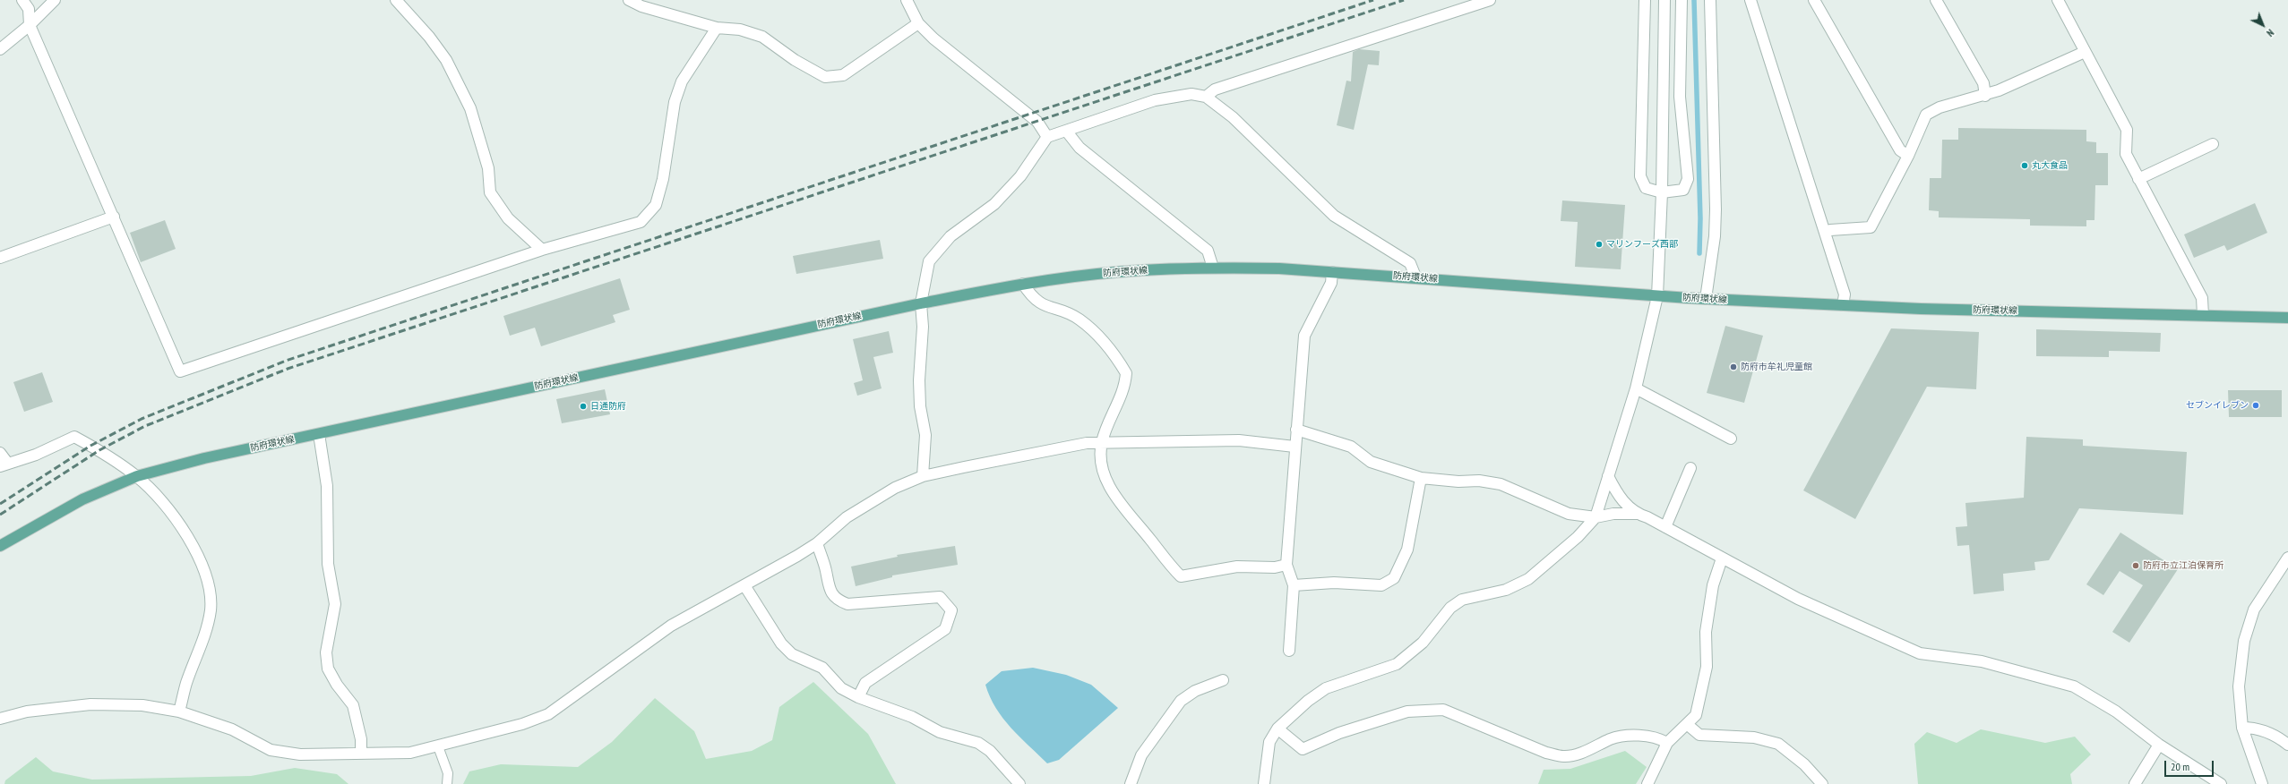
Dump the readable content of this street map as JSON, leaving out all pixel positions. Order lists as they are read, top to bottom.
{
  "streets": {
    "main road": ["防府環状線"]
  },
  "places": [
    "丸大食品",
    "マリンフーズ西部",
    "防府市牟礼児童館",
    "セブンイレブン",
    "日通防府",
    "防府市立江泊保育所"
  ],
  "scale_bar": "20 m",
  "north": "bottom right"
}
